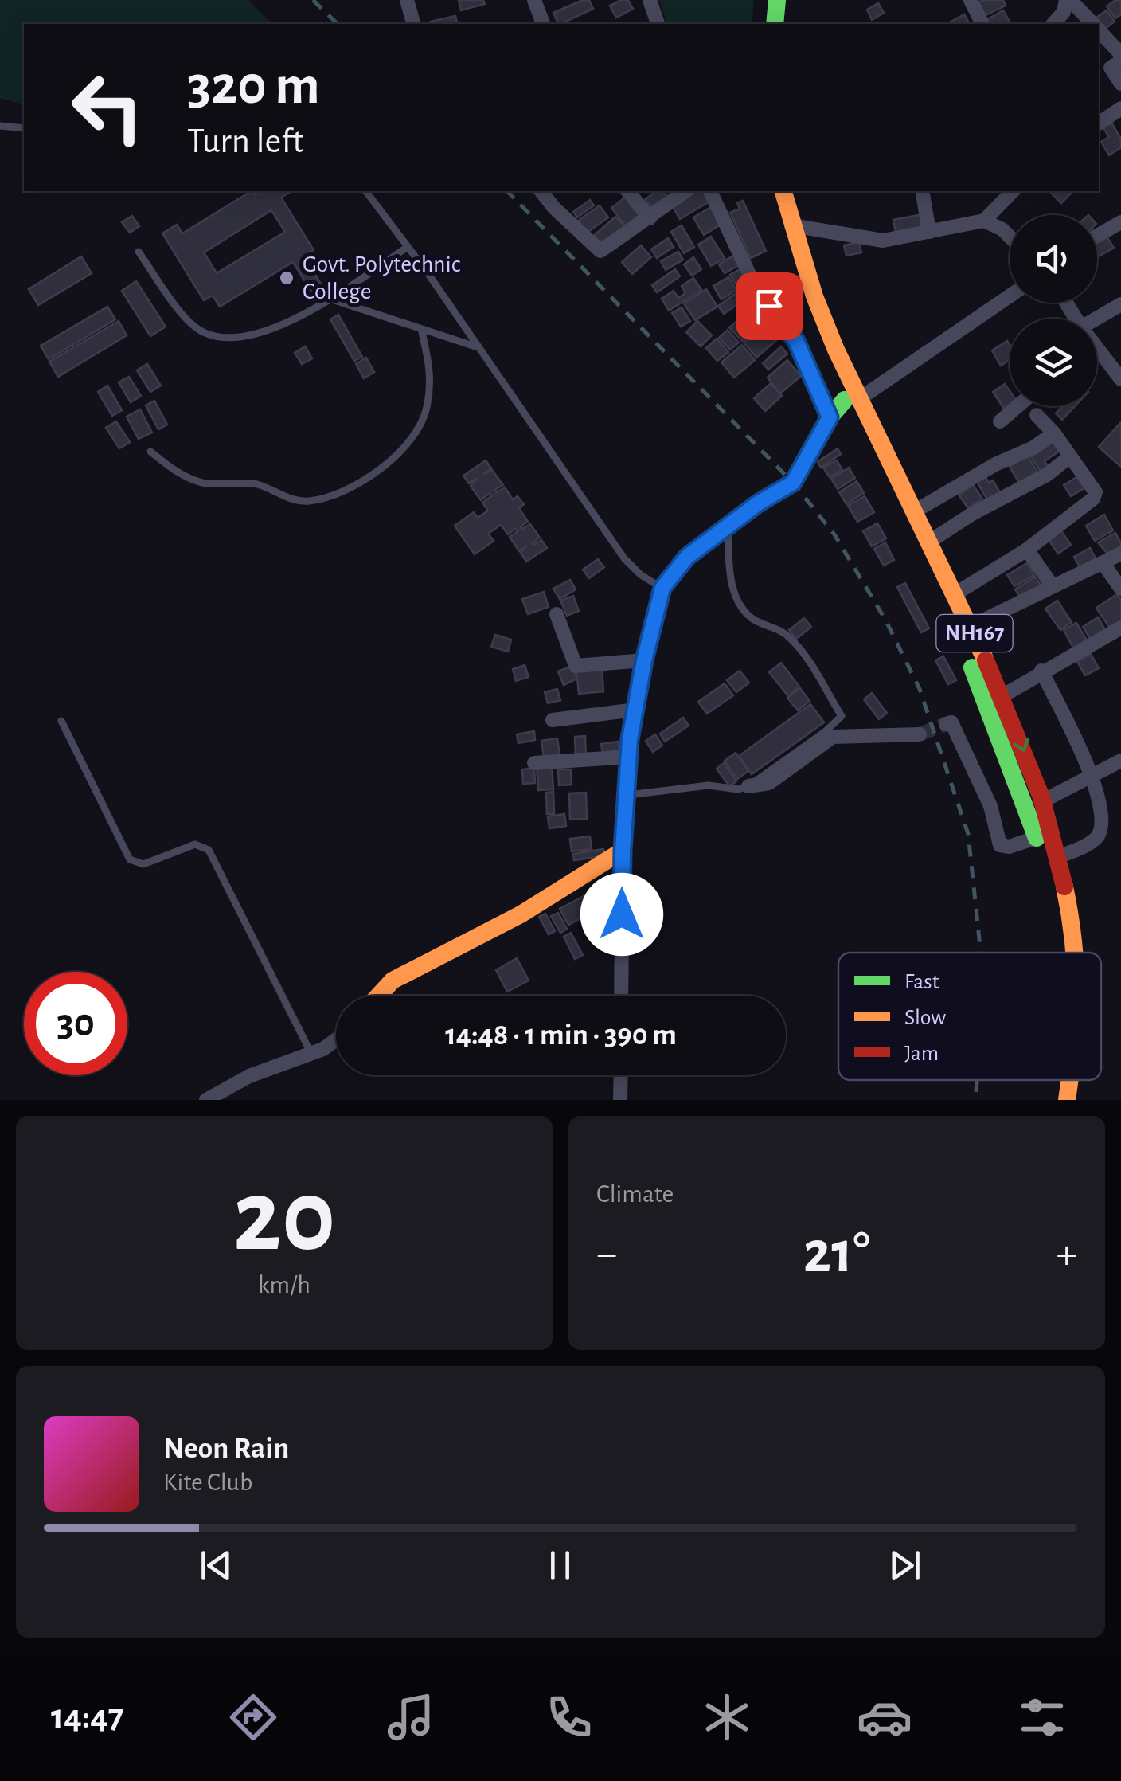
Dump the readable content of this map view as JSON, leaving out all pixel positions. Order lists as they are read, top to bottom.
{
  "streets": {
    "main road": ["NH167"]
  },
  "places": ["Govt. Polytechnic College"],
  "legend": ["Fast", "Slow", "Jam"],
  "page": {
    "turn": ["320 m", "Turn left"],
    "limit": "30",
    "trip": "14:48 · 1 min · 390 m",
    "tile": [
      ["20", "km/h"],
      "Climate"
    ],
    "heat": ["−", "21°", "+"],
    "song": ["Neon Rain", "Kite Club"],
    "tabs": "14:47"
  }
}
